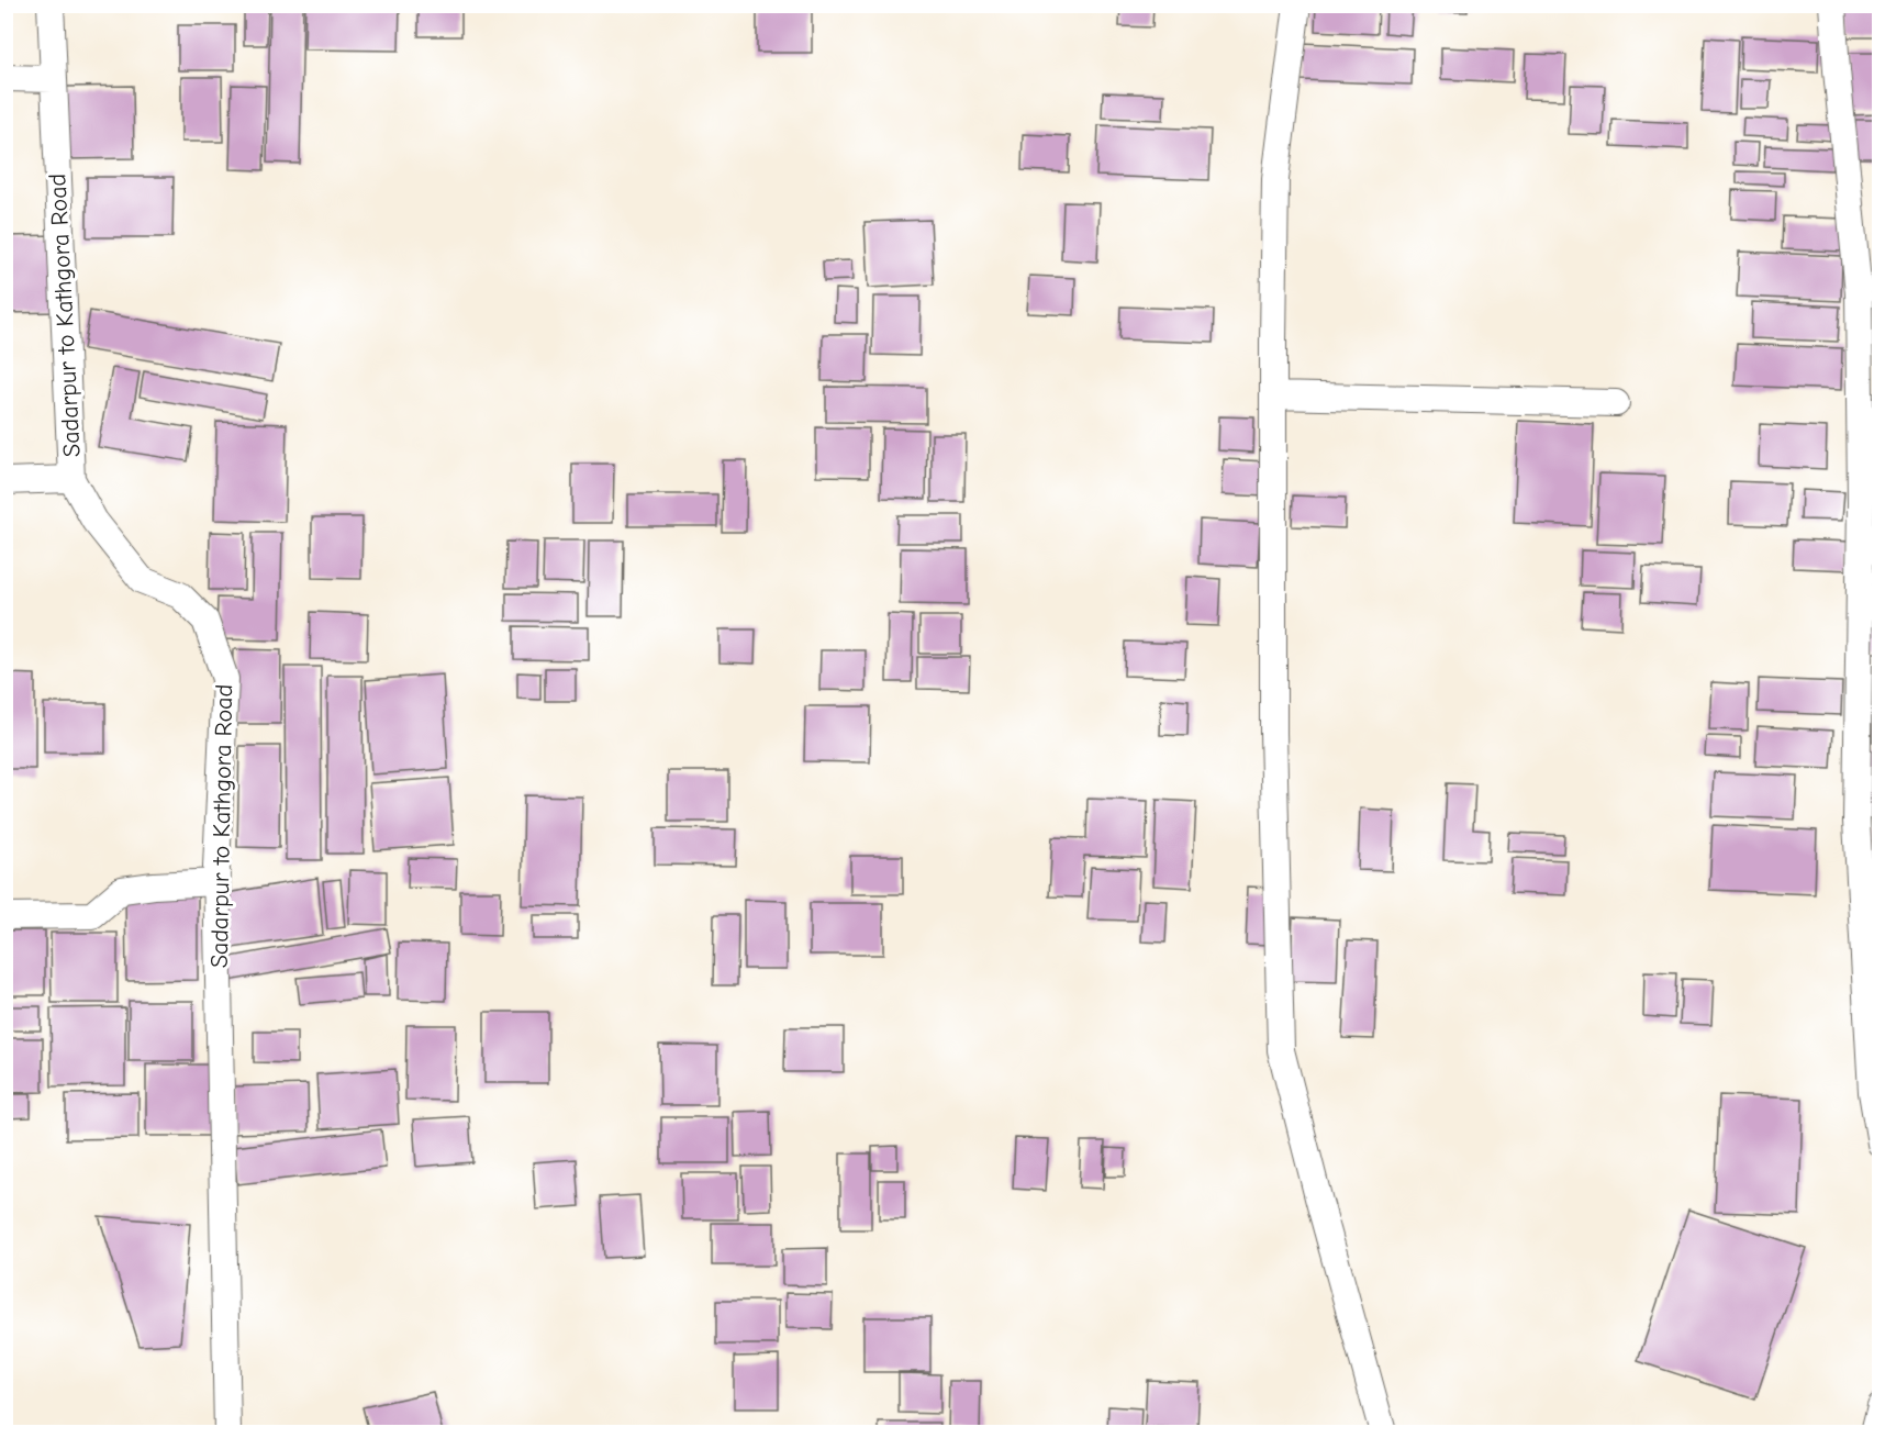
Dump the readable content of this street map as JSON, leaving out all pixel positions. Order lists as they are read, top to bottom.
{
  "streets": {
    "street": ["Sadarpur to Kathgora Road"]
  }
}
